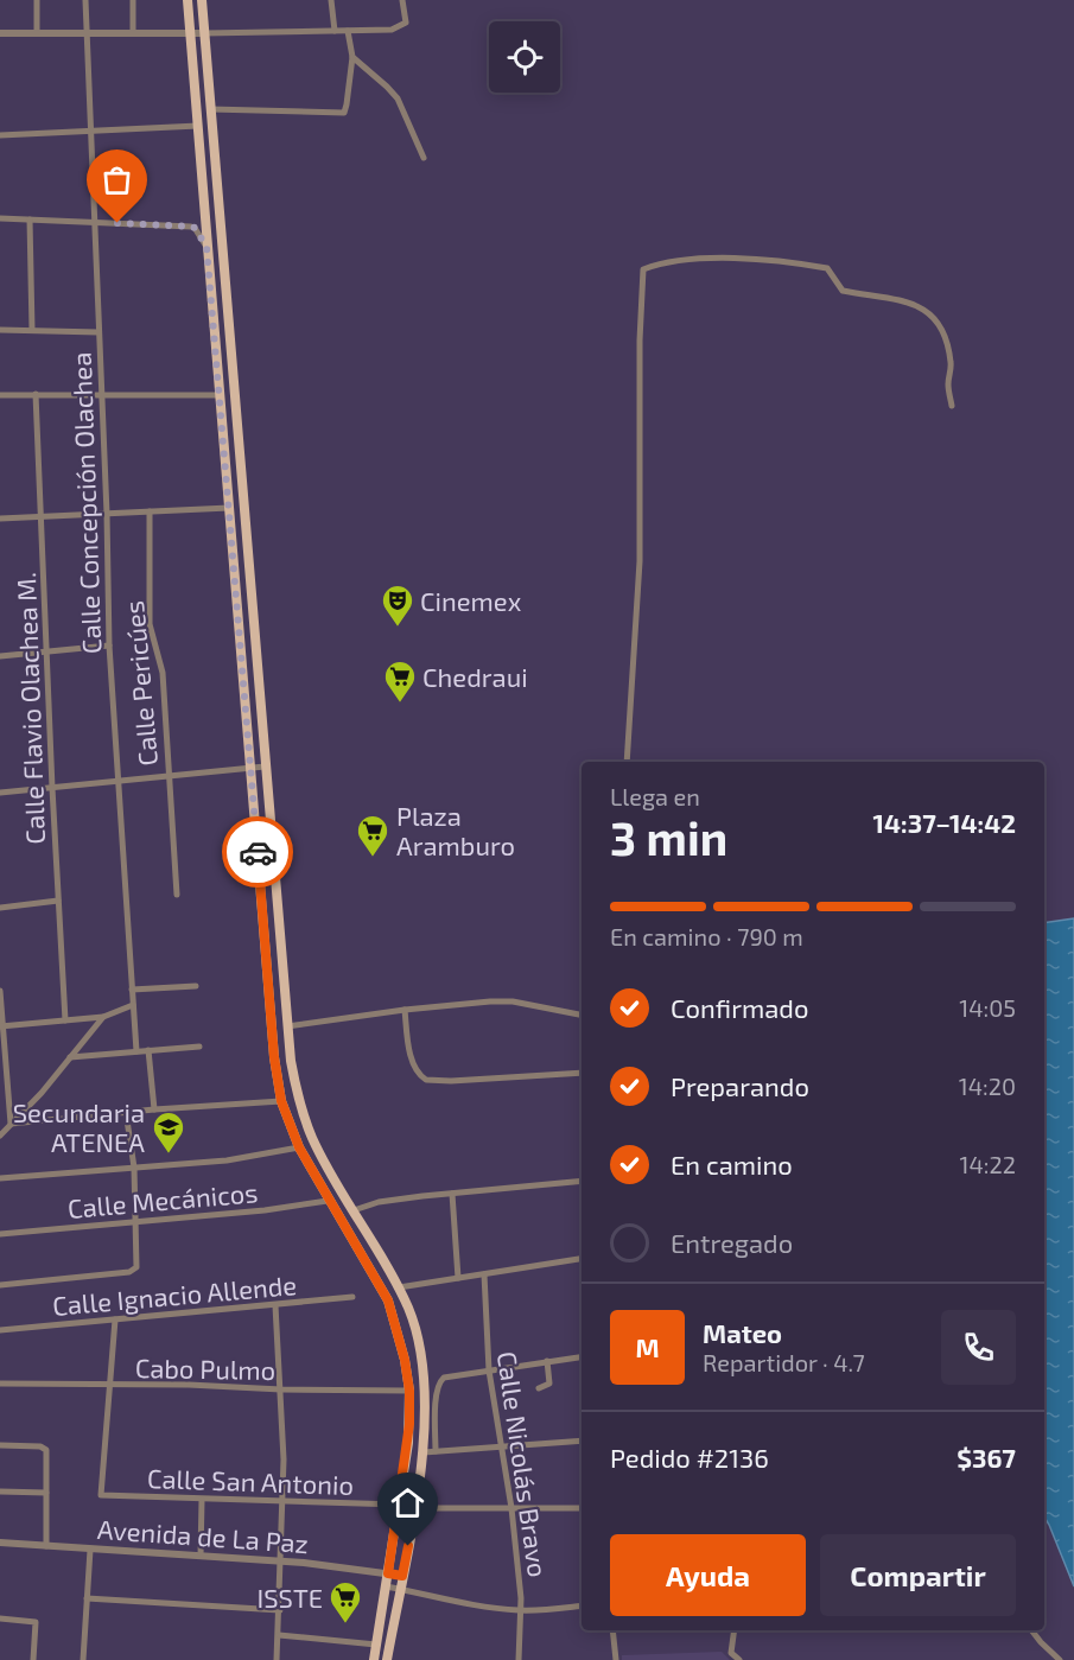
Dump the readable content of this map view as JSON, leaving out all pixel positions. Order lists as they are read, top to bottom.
{
  "streets": {
    "street": [
      "Calle Concepción Olachea",
      "Calle Pericúes",
      "Calle Flavio Olachea M.",
      "Calle Mecánicos",
      "Calle Ignacio Allende",
      "Cabo Pulmo",
      "Calle Nicolás Bravo",
      "Calle San Antonio",
      "Avenida de La Paz"
    ]
  },
  "crossings": [
    ["Cabo Pulmo", "Calle San Antonio"]
  ],
  "places": {
    "theatre": ["Cinemex"],
    "supermarket": ["Chedraui", "Plaza Aramburo", "ISSTE"],
    "school or university": ["Secundaria ATENEA"]
  },
  "page": {
    "heading": ["3 min", "Llega en", "14:37–14:42"],
    "panel": [
      "Mateo",
      "Repartidor · 4.7",
      "Pedido #2136",
      "$367"
    ],
    "bar": "En camino · 790 m",
    "list": [
      ["Confirmado", "14:05"],
      ["Preparando", "14:20"],
      ["En camino", "14:22"],
      "Entregado"
    ],
    "round": "M",
    "buttons": ["Ayuda", "Compartir"]
  }
}
